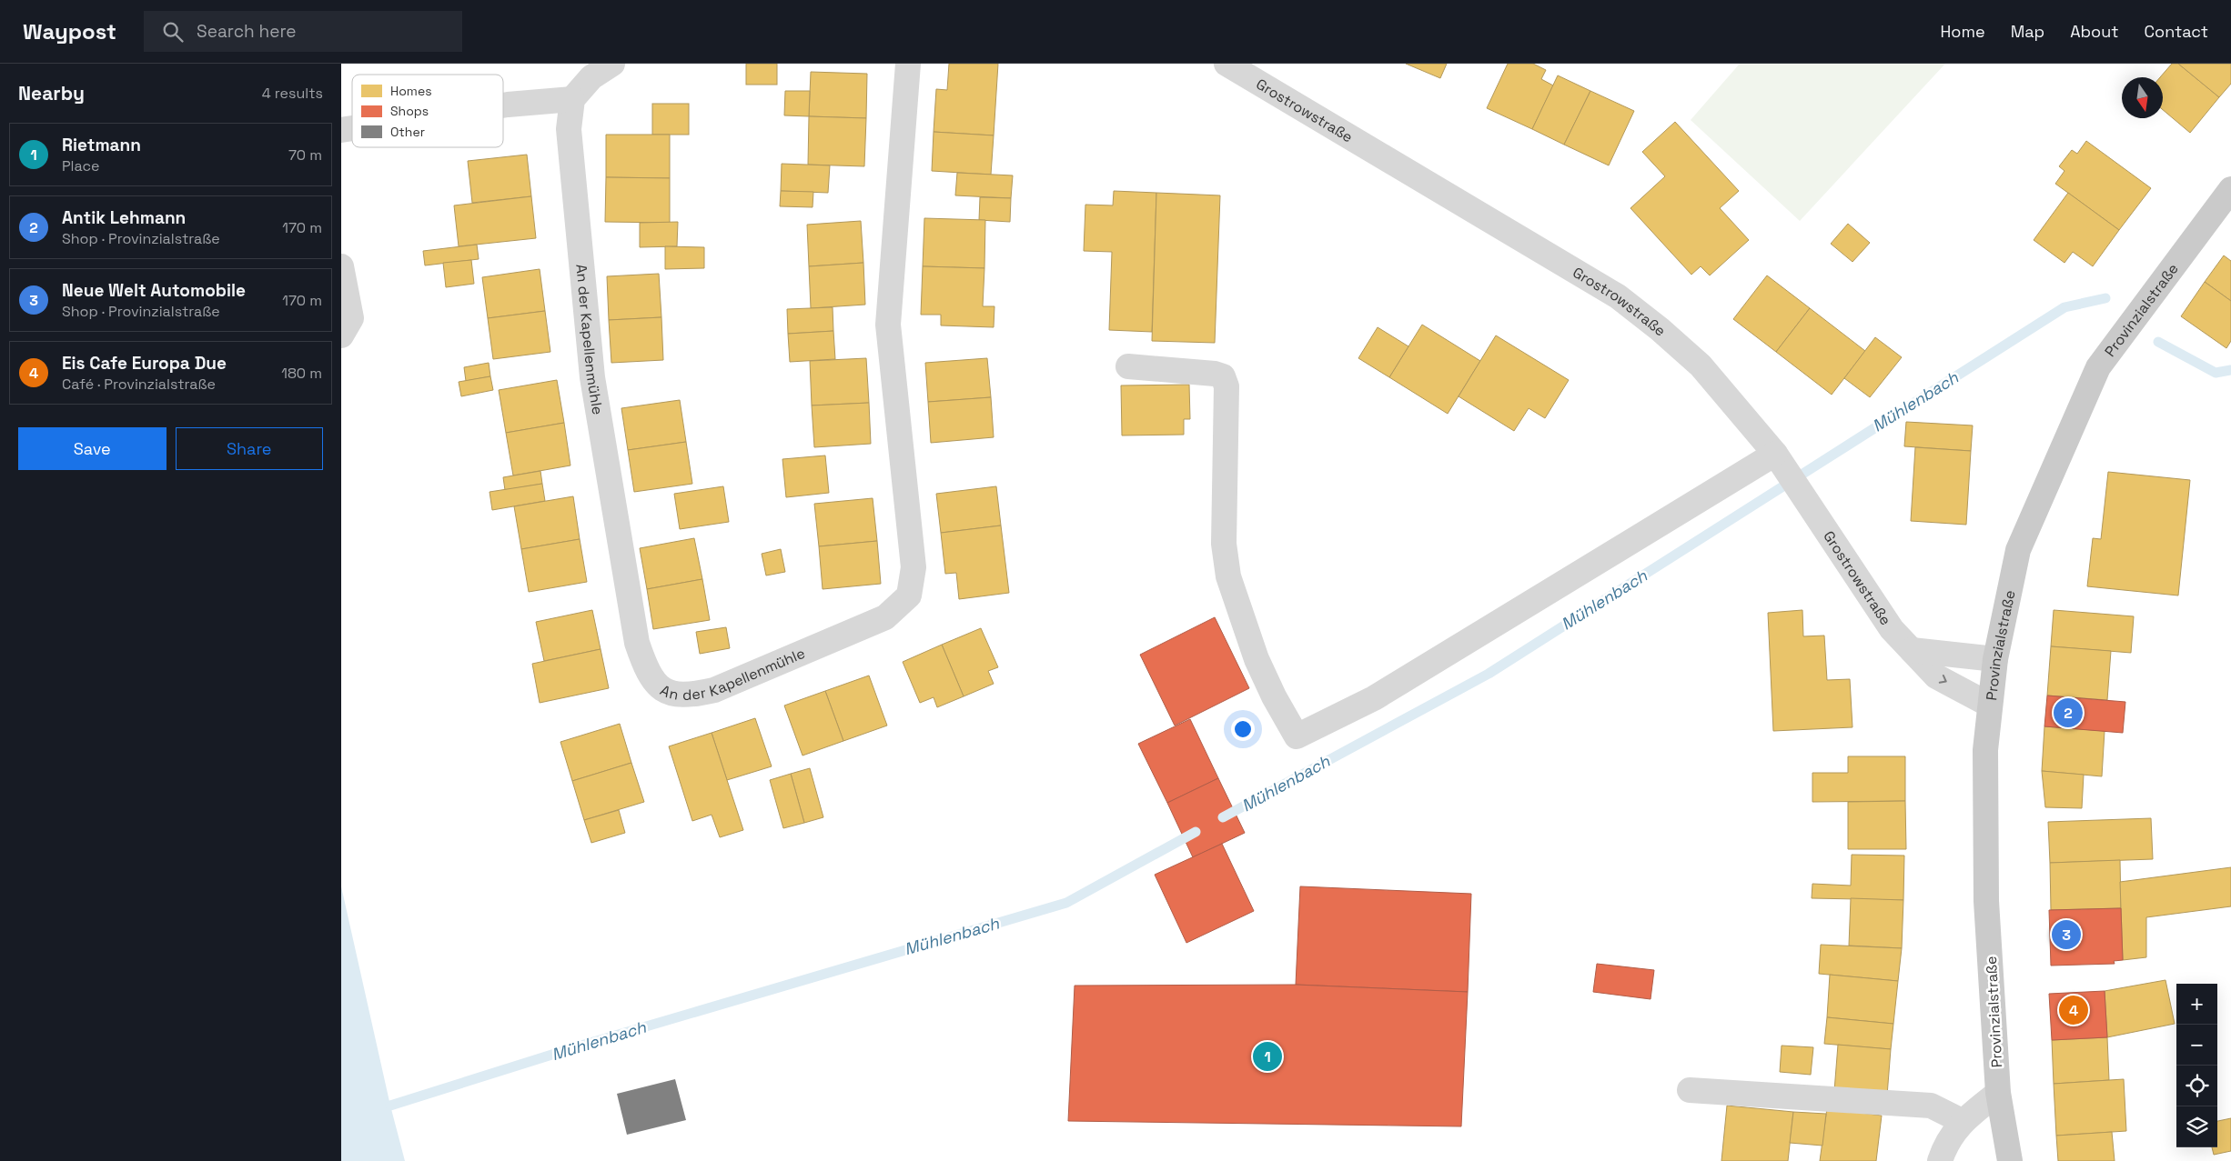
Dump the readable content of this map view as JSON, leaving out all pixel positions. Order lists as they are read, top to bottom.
{
  "streets": {
    "main road": ["Provinzialstraße"],
    "street": ["Grostrowstraße", "An der Kapellenmühle"]
  },
  "crossings": [
    ["Grostrowstraße", "Provinzialstraße"]
  ],
  "water": ["Mühlenbach"],
  "legend": ["Homes", "Shops", "Other"],
  "north": "bottom",
  "page": {
    "header": "Waypost",
    "search": "Search here",
    "nav": [
      "Home",
      "Map",
      "About",
      "Contact"
    ],
    "heading": ["Nearby", "4 results"],
    "list": [
      {
        "mark": "1",
        "name": "Rietmann",
        "note": "Place",
        "value": "70 m"
      },
      {
        "mark": "2",
        "name": "Antik Lehmann",
        "note": "Shop · Provinzialstraße",
        "value": "170 m"
      },
      {
        "mark": "3",
        "name": "Neue Welt Automobile",
        "note": "Shop · Provinzialstraße",
        "value": "170 m"
      },
      {
        "mark": "4",
        "name": "Eis Cafe Europa Due",
        "note": "Café · Provinzialstraße",
        "value": "180 m"
      }
    ],
    "buttons": ["Save", "Share"],
    "pins": [
      "2",
      "3",
      "4",
      "1"
    ],
    "map_buttons": ["+", "−"]
  }
}
